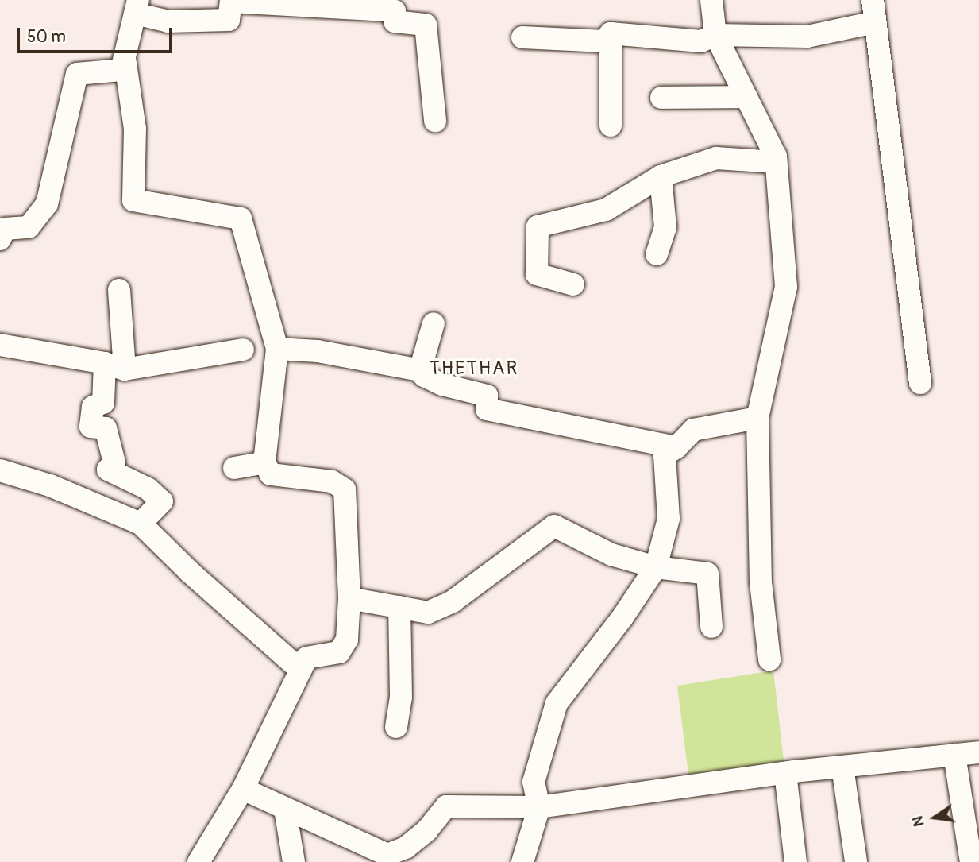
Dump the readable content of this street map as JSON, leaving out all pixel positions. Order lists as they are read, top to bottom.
{
  "districts": ["THETHAR"],
  "scale_bar": "50 m",
  "north": "left"
}
